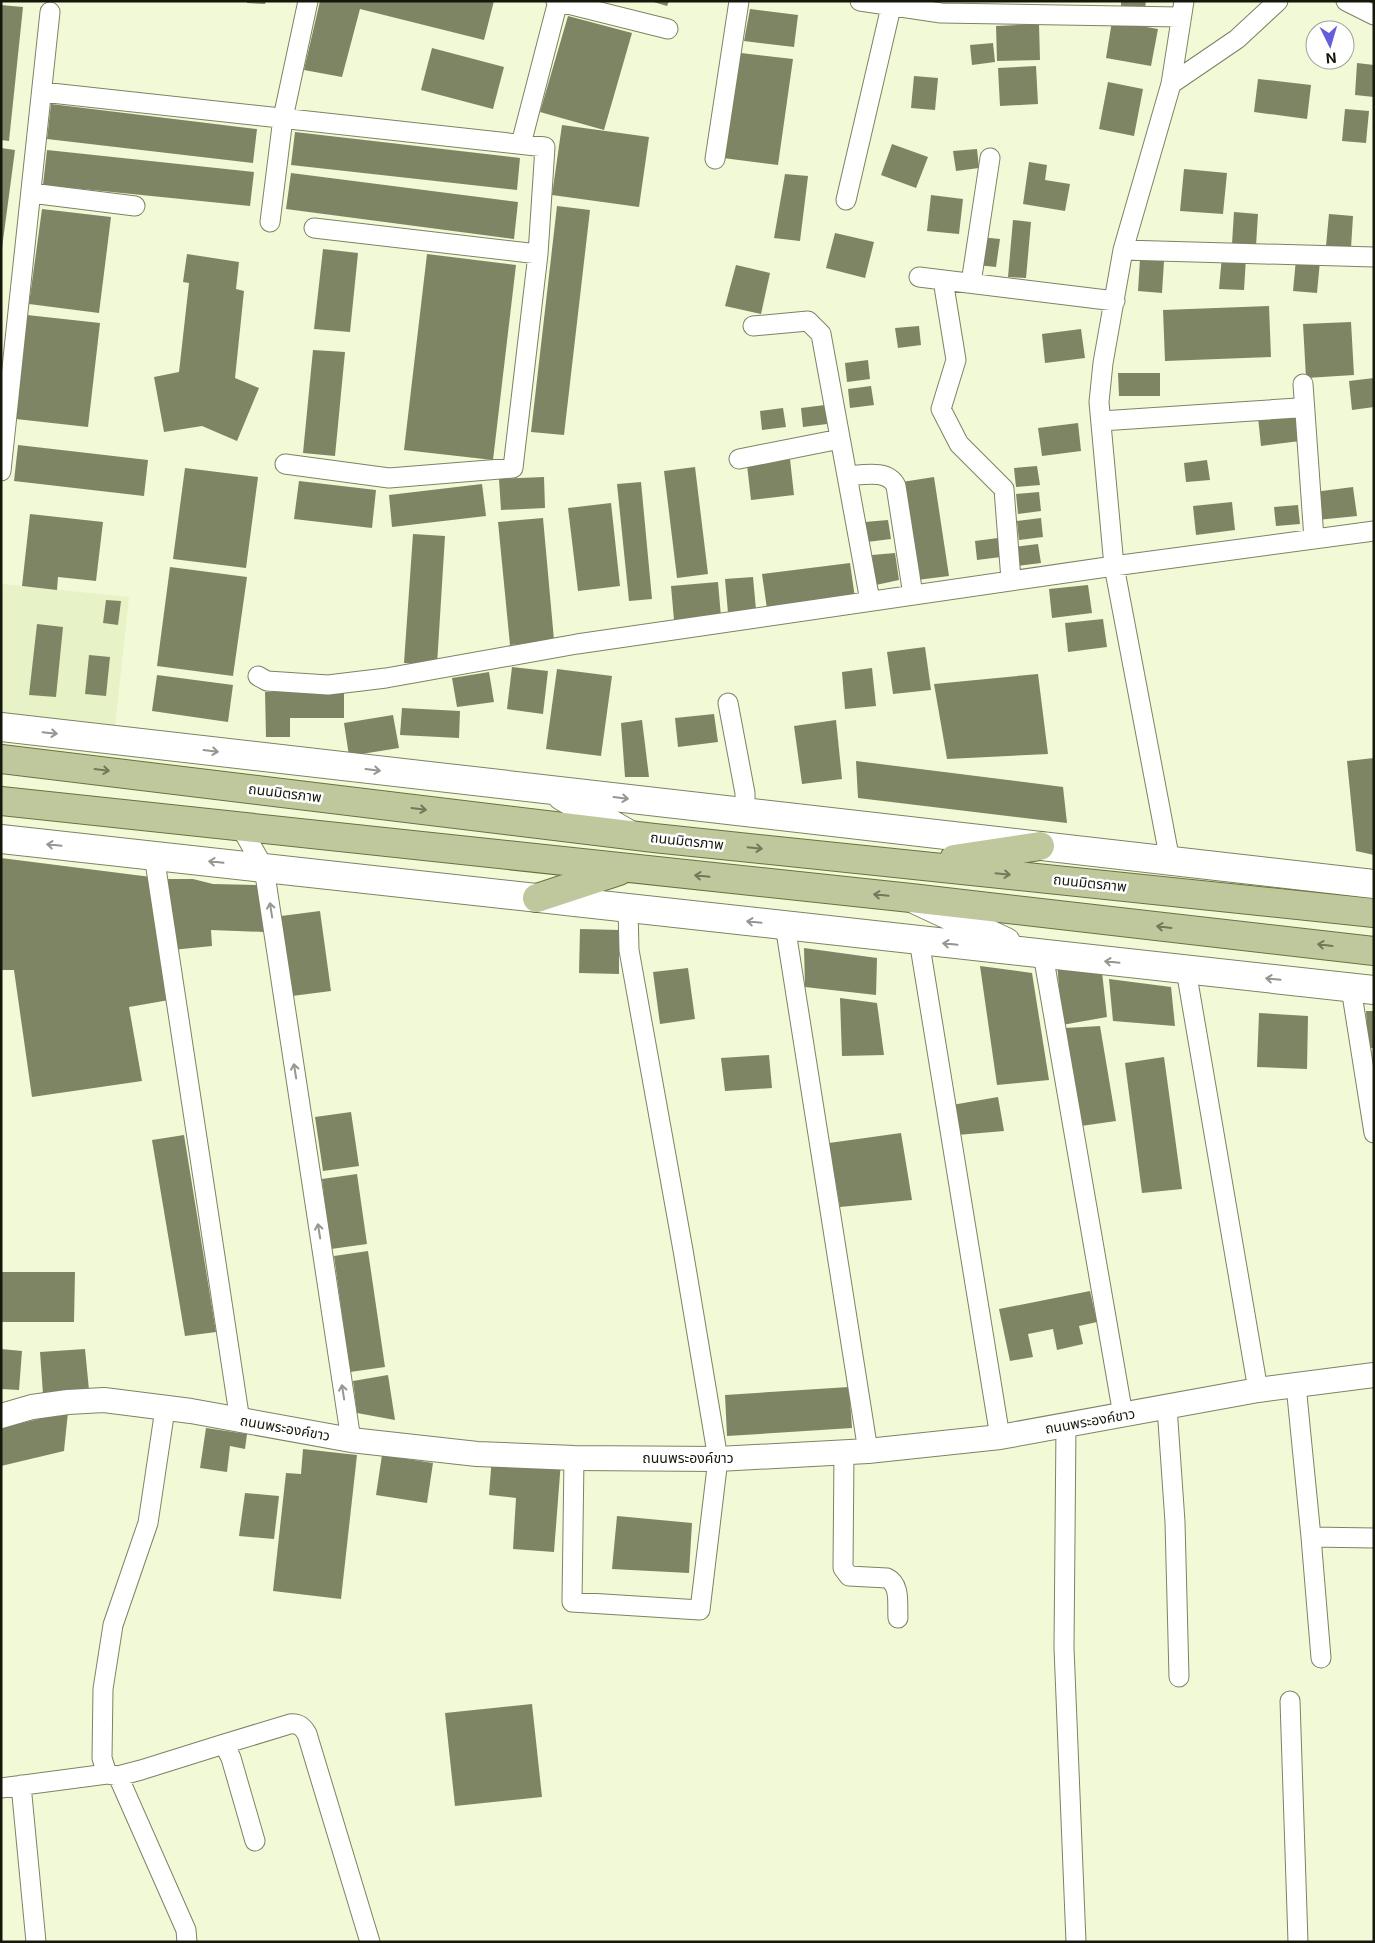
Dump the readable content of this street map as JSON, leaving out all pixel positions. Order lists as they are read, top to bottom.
{
  "streets": {
    "main road": ["ถนนมิตรภาพ"],
    "street": ["ถนนพระองค์ขาว"]
  },
  "north": "bottom"
}
